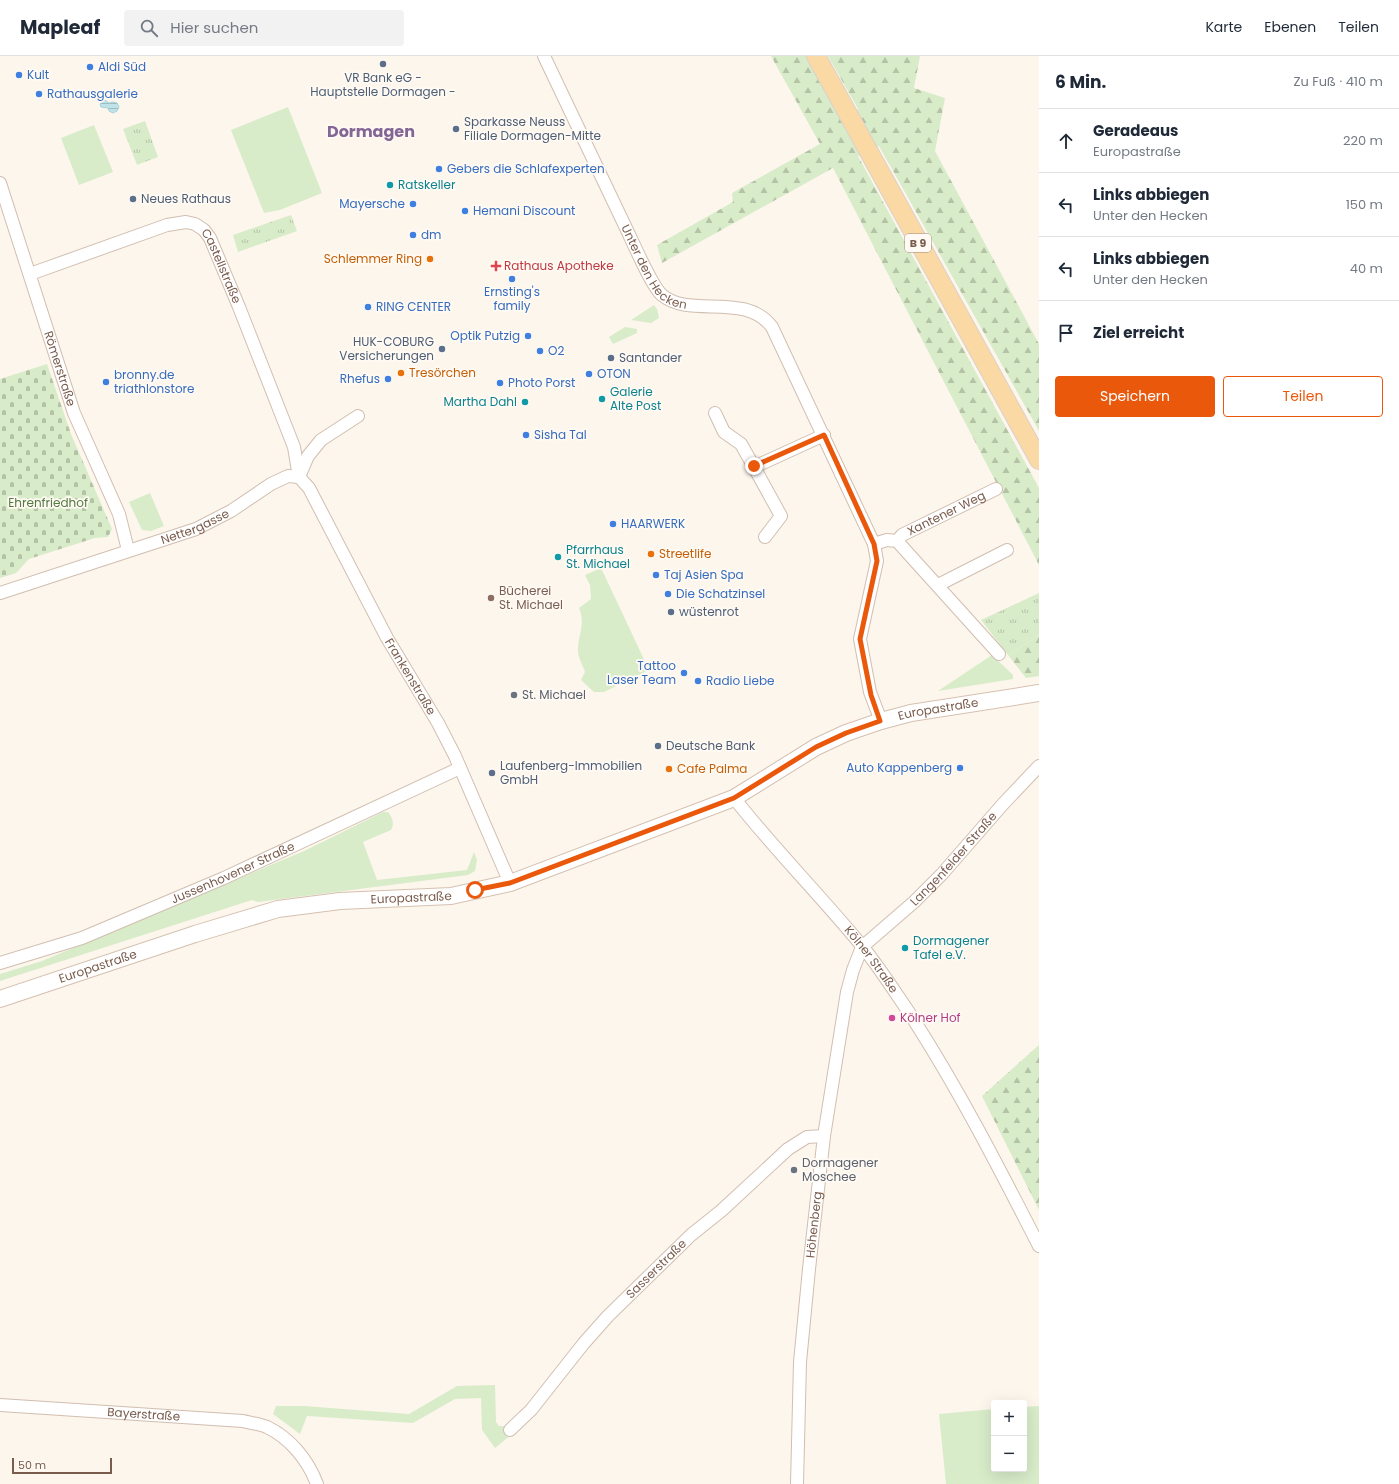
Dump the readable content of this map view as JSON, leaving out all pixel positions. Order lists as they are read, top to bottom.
{
  "streets": {
    "main road": ["B 9", "Europastraße"],
    "street": [
      "Unter den Hecken",
      "Castellstraße",
      "Römerstraße",
      "Xantener Weg",
      "Nettergasse",
      "Frankenstraße",
      "Langenfelder Straße",
      "Jussenhovener Straße",
      "Kölner Straße",
      "Höhenberg",
      "Sasserstraße",
      "Bayerstraße"
    ]
  },
  "crossings": [
    ["Unter den Hecken", "Xantener Weg"],
    ["Unter den Hecken", "Europastraße"],
    ["Castellstraße", "Römerstraße"],
    ["Castellstraße", "Nettergasse"],
    ["Castellstraße", "Frankenstraße"],
    ["Römerstraße", "Nettergasse"],
    ["Nettergasse", "Frankenstraße"],
    ["Frankenstraße", "Europastraße"],
    ["Frankenstraße", "Jussenhovener Straße"],
    ["Europastraße", "Kölner Straße"],
    ["Langenfelder Straße", "Kölner Straße"],
    ["Langenfelder Straße", "Höhenberg"],
    ["Kölner Straße", "Höhenberg"],
    ["Höhenberg", "Sasserstraße"]
  ],
  "districts": ["Dormagen"],
  "parks": ["Ehrenfriedhof"],
  "places": {
    "other": [
      "VR Bank eG - Hauptstelle Dormagen -",
      "Aldi Süd",
      "Kult",
      "Rathausgalerie",
      "Sparkasse Neuss Filiale Dormagen-Mitte",
      "Gebers die Schlafexperten",
      "Ratskeller",
      "Neues Rathaus",
      "Mayersche",
      "Hemani Discount",
      "dm",
      "Schlemmer Ring",
      "Ernsting's family",
      "RING CENTER",
      "Optik Putzig",
      "HUK-COBURG Versicherungen",
      "O2",
      "Santander",
      "Tresörchen",
      "OTON",
      "Rhefus",
      "bronny.de triathlonstore",
      "Photo Porst",
      "Galerie Alte Post",
      "Martha Dahl",
      "Sisha Tal",
      "HAARWERK",
      "Streetlife",
      "Pfarrhaus St. Michael",
      "Taj Asien Spa",
      "Die Schatzinsel",
      "Bücherei St. Michael",
      "wüstenrot",
      "Tattoo Laser Team",
      "Radio Liebe",
      "St. Michael",
      "Deutsche Bank",
      "Auto Kappenberg",
      "Cafe Palma",
      "Laufenberg-Immobilien GmbH",
      "Dormagener Tafel e.V.",
      "Kölner Hof",
      "Dormagener Moschee"
    ],
    "health": ["Rathaus Apotheke"]
  },
  "scale_bar": "50 m",
  "page": {
    "header": "Mapleaf",
    "search": "Hier suchen",
    "nav": ["Karte", "Ebenen", "Teilen"],
    "heading": ["6 Min.", "Zu Fuß · 410 m"],
    "list": [
      ["Geradeaus", "Europastraße", "220 m"],
      ["Links abbiegen", "Unter den Hecken", "150 m"],
      ["Links abbiegen", "Unter den Hecken", "40 m"],
      "Ziel erreicht"
    ],
    "buttons": ["Speichern", "Teilen"],
    "map_buttons": ["+", "−"],
    "scale": "50 m"
  }
}
